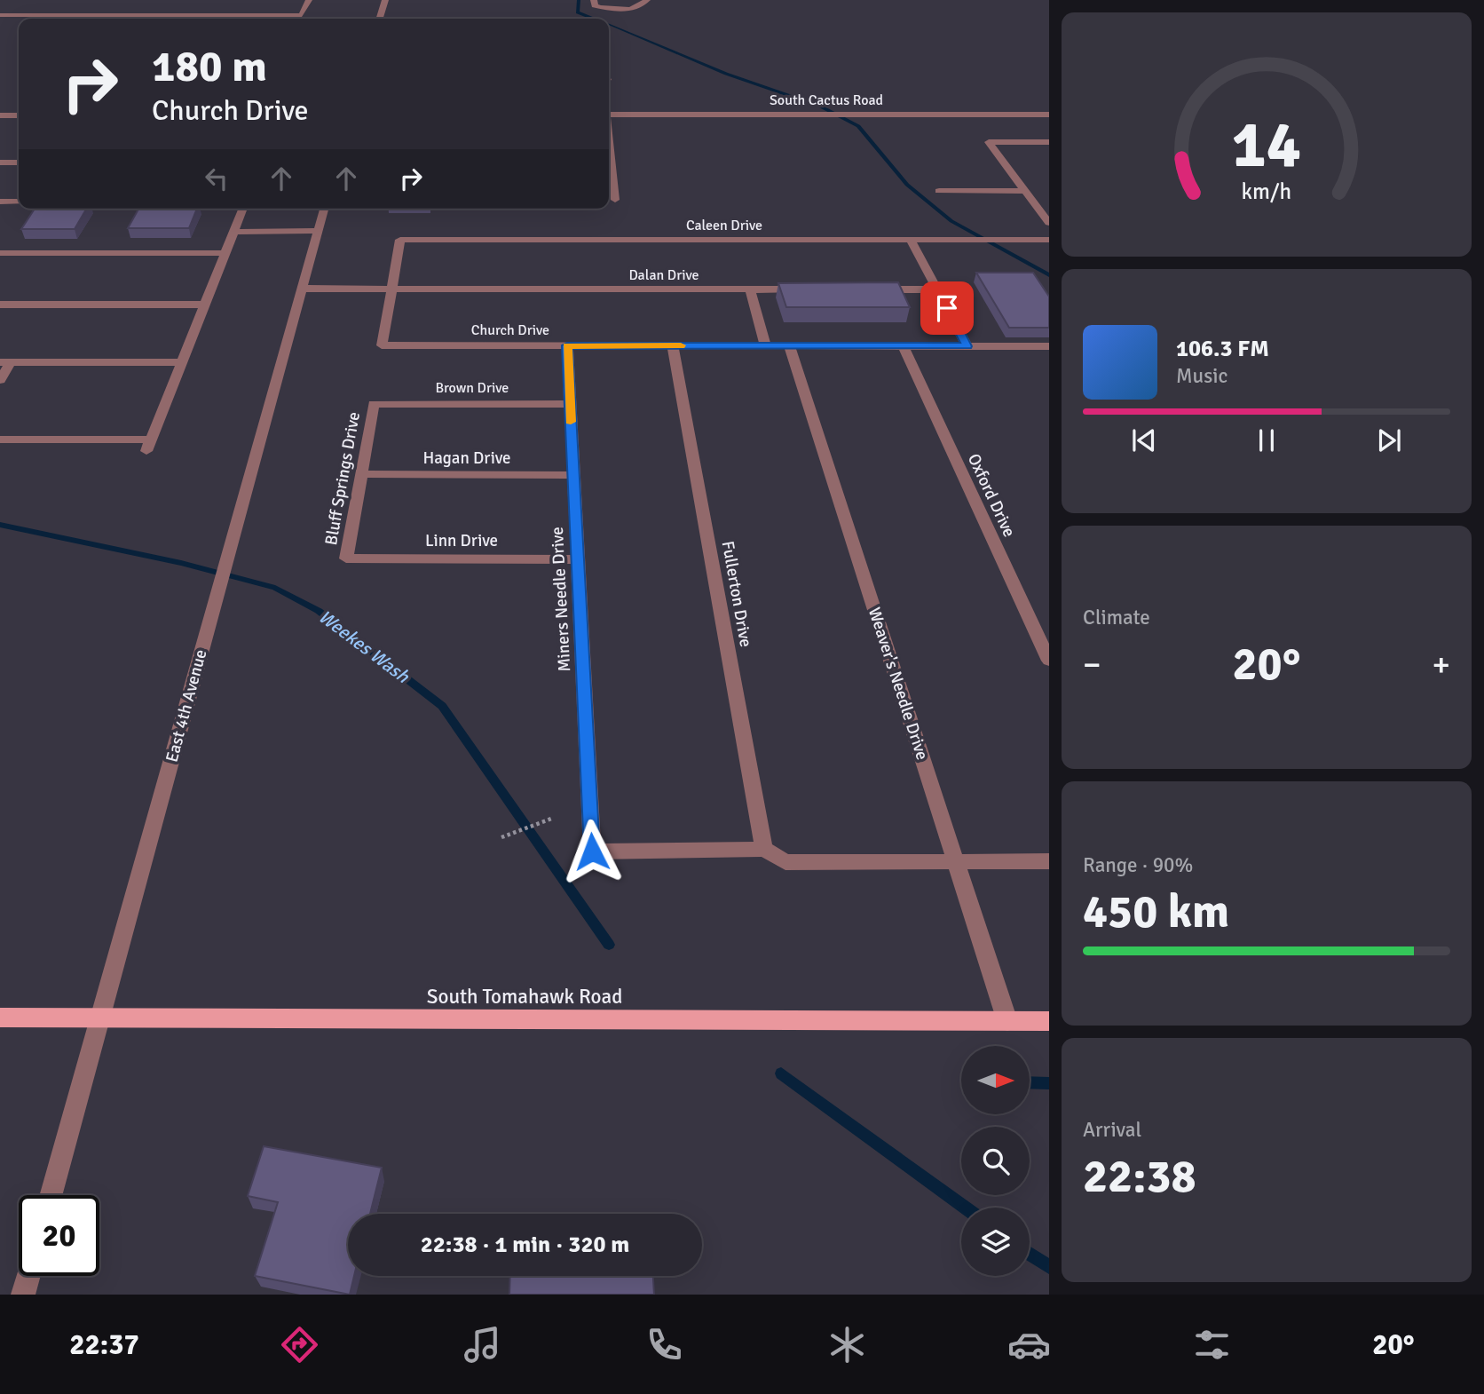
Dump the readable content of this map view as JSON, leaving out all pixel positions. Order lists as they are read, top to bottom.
{
  "streets": {
    "main road": ["South Tomahawk Road"],
    "street": [
      "South Cactus Road",
      "Caleen Drive",
      "Dalan Drive",
      "Church Drive",
      "Brown Drive",
      "Hagan Drive",
      "Bluff Springs Drive",
      "Oxford Drive",
      "Linn Drive",
      "Fullerton Drive",
      "Miners Needle Drive",
      "Weaver's Needle Drive",
      "East 4th Avenue"
    ]
  },
  "crossings": [
    ["Caleen Drive", "Dalan Drive"],
    ["Caleen Drive", "Church Drive"],
    ["Dalan Drive", "Church Drive"],
    ["Dalan Drive", "East 4th Avenue"],
    ["Church Drive", "Oxford Drive"],
    ["Church Drive", "Fullerton Drive"],
    ["Church Drive", "Miners Needle Drive"],
    ["Church Drive", "Weaver's Needle Drive"],
    ["Brown Drive", "Bluff Springs Drive"],
    ["Brown Drive", "Miners Needle Drive"],
    ["Hagan Drive", "Bluff Springs Drive"],
    ["Hagan Drive", "Miners Needle Drive"],
    ["Bluff Springs Drive", "Linn Drive"],
    ["Linn Drive", "Miners Needle Drive"],
    ["Fullerton Drive", "Miners Needle Drive"],
    ["Weaver's Needle Drive", "South Tomahawk Road"],
    ["East 4th Avenue", "South Tomahawk Road"]
  ],
  "water": ["Weekes Wash"],
  "north": "right",
  "page": {
    "turn": ["180 m", "Church Drive"],
    "song": ["106.3 FM", "Music"],
    "tile": [
      "Climate",
      ["Range · 90%", "450 km"],
      ["Arrival", "22:38"]
    ],
    "heat": ["−", "20°", "+"],
    "limit": "20",
    "trip": "22:38 · 1 min · 320 m",
    "tabs": ["22:37", "20°"],
    "gauge": ["14", "km/h"]
  }
}
